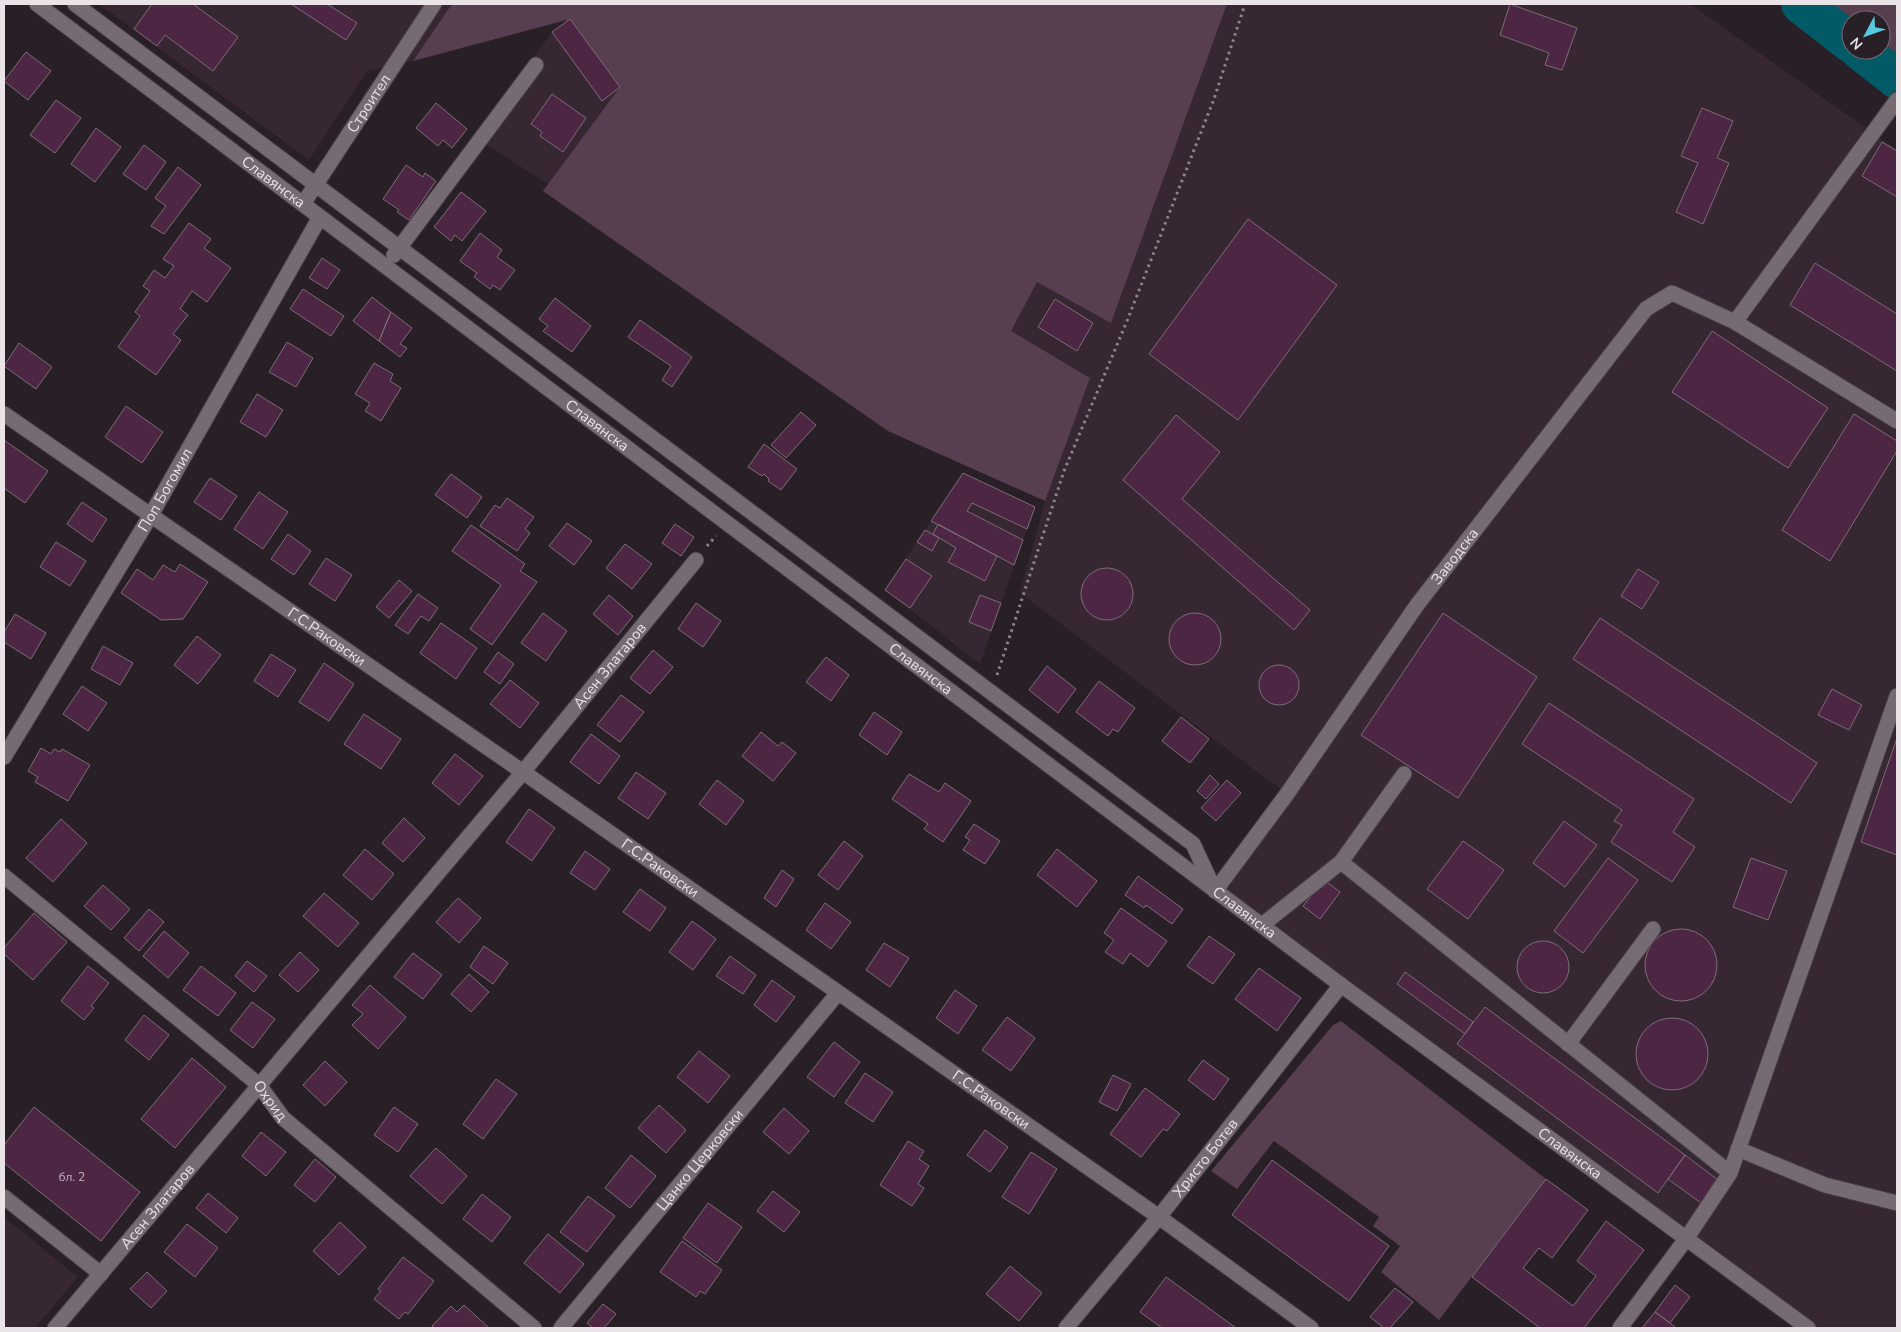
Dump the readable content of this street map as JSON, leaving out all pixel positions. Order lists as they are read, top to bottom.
{
  "streets": {
    "street": [
      "Строител",
      "Славянска",
      "Поп Богомил",
      "Заводска",
      "Г.С.Раковски",
      "Асен Златаров",
      "Охрид",
      "Христо Ботев",
      "Цанко Церковски"
    ]
  },
  "crossings": [
    ["Строител", "Славянска"],
    ["Славянска", "Поп Богомил"],
    ["Славянска", "Заводска"],
    ["Славянска", "Христо Ботев"],
    ["Поп Богомил", "Г.С.Раковски"],
    ["Г.С.Раковски", "Асен Златаров"],
    ["Г.С.Раковски", "Христо Ботев"],
    ["Г.С.Раковски", "Цанко Церковски"],
    ["Асен Златаров", "Охрид"]
  ],
  "house_numbers": ["бл. 2"],
  "north": "bottom left"
}
